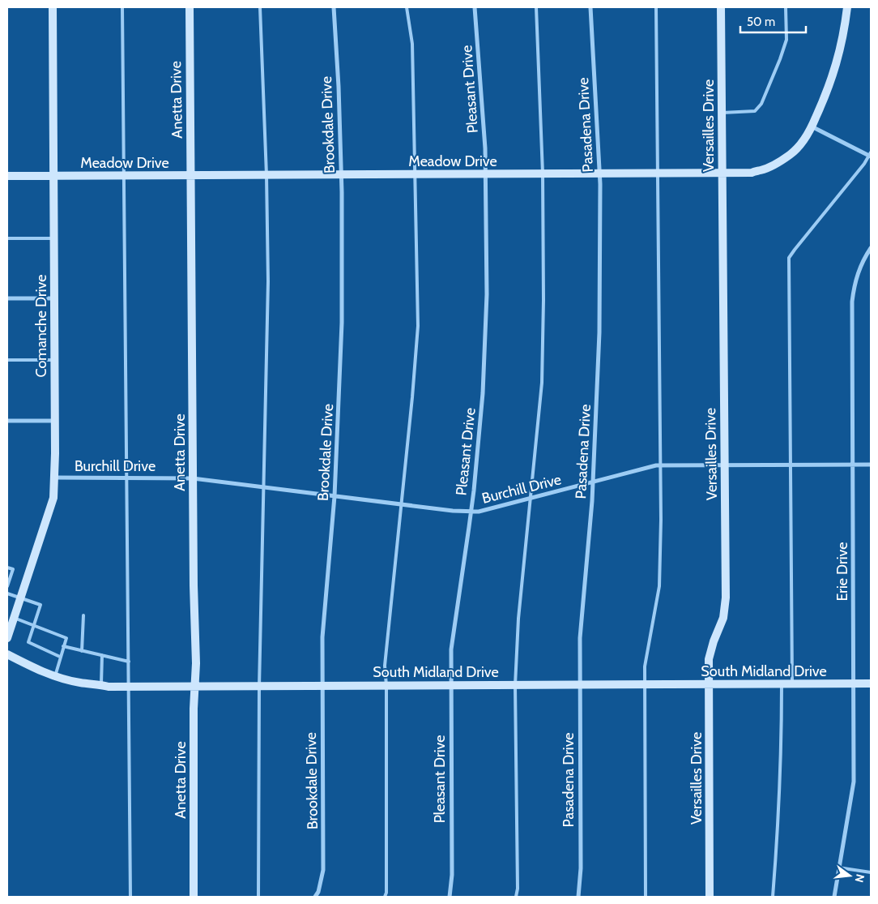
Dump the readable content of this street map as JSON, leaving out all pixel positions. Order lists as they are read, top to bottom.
{
  "streets": {
    "street": [
      "Pleasant Drive",
      "Anetta Drive",
      "Brookdale Drive",
      "Pasadena Drive",
      "Versailles Drive",
      "Meadow Drive",
      "Comanche Drive",
      "Burchill Drive",
      "Erie Drive",
      "South Midland Drive"
    ]
  },
  "crossings": [
    ["Pleasant Drive", "Meadow Drive"],
    ["Pleasant Drive", "Burchill Drive"],
    ["Pleasant Drive", "South Midland Drive"],
    ["Anetta Drive", "Meadow Drive"],
    ["Anetta Drive", "Burchill Drive"],
    ["Anetta Drive", "South Midland Drive"],
    ["Brookdale Drive", "Meadow Drive"],
    ["Brookdale Drive", "Burchill Drive"],
    ["Brookdale Drive", "South Midland Drive"],
    ["Pasadena Drive", "Meadow Drive"],
    ["Pasadena Drive", "Burchill Drive"],
    ["Pasadena Drive", "South Midland Drive"],
    ["Versailles Drive", "Meadow Drive"],
    ["Versailles Drive", "Burchill Drive"],
    ["Versailles Drive", "South Midland Drive"],
    ["Meadow Drive", "Comanche Drive"],
    ["Comanche Drive", "Burchill Drive"],
    ["Burchill Drive", "Erie Drive"],
    ["Erie Drive", "South Midland Drive"]
  ],
  "scale_bar": "50 m",
  "north": "right"
}
